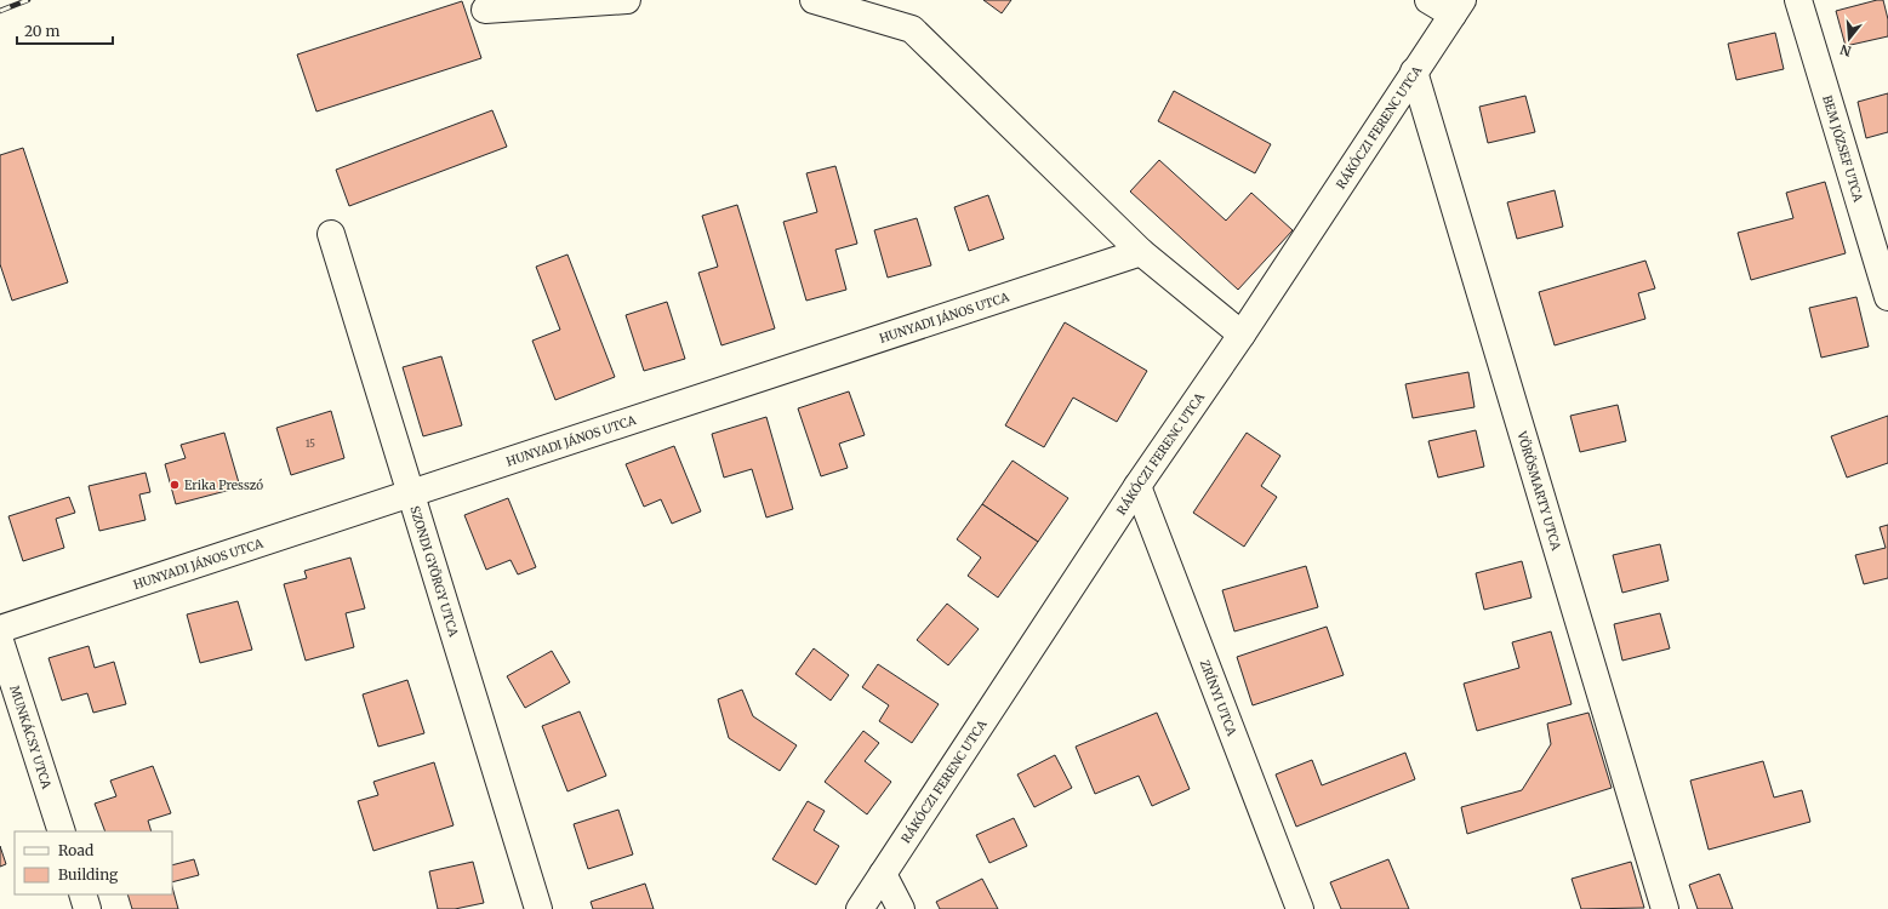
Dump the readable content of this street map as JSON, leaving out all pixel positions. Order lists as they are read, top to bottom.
{
  "streets": {
    "street": [
      "RÁKÓCZI FERENC UTCA",
      "BEM JÓZSEF UTCA",
      "HUNYADI JÁNOS UTCA",
      "VÖRÖSMARTY UTCA",
      "SZONDI GYÖRGY UTCA",
      "ZRÍNYI UTCA",
      "MUNKÁCSY UTCA"
    ]
  },
  "crossings": [
    ["RÁKÓCZI FERENC UTCA", "VÖRÖSMARTY UTCA"],
    ["RÁKÓCZI FERENC UTCA", "ZRÍNYI UTCA"],
    ["HUNYADI JÁNOS UTCA", "SZONDI GYÖRGY UTCA"]
  ],
  "places": ["Erika Presszó"],
  "house_numbers": ["15"],
  "legend": ["Road", "Building"],
  "scale_bar": "20 m",
  "north": "bottom"
}
